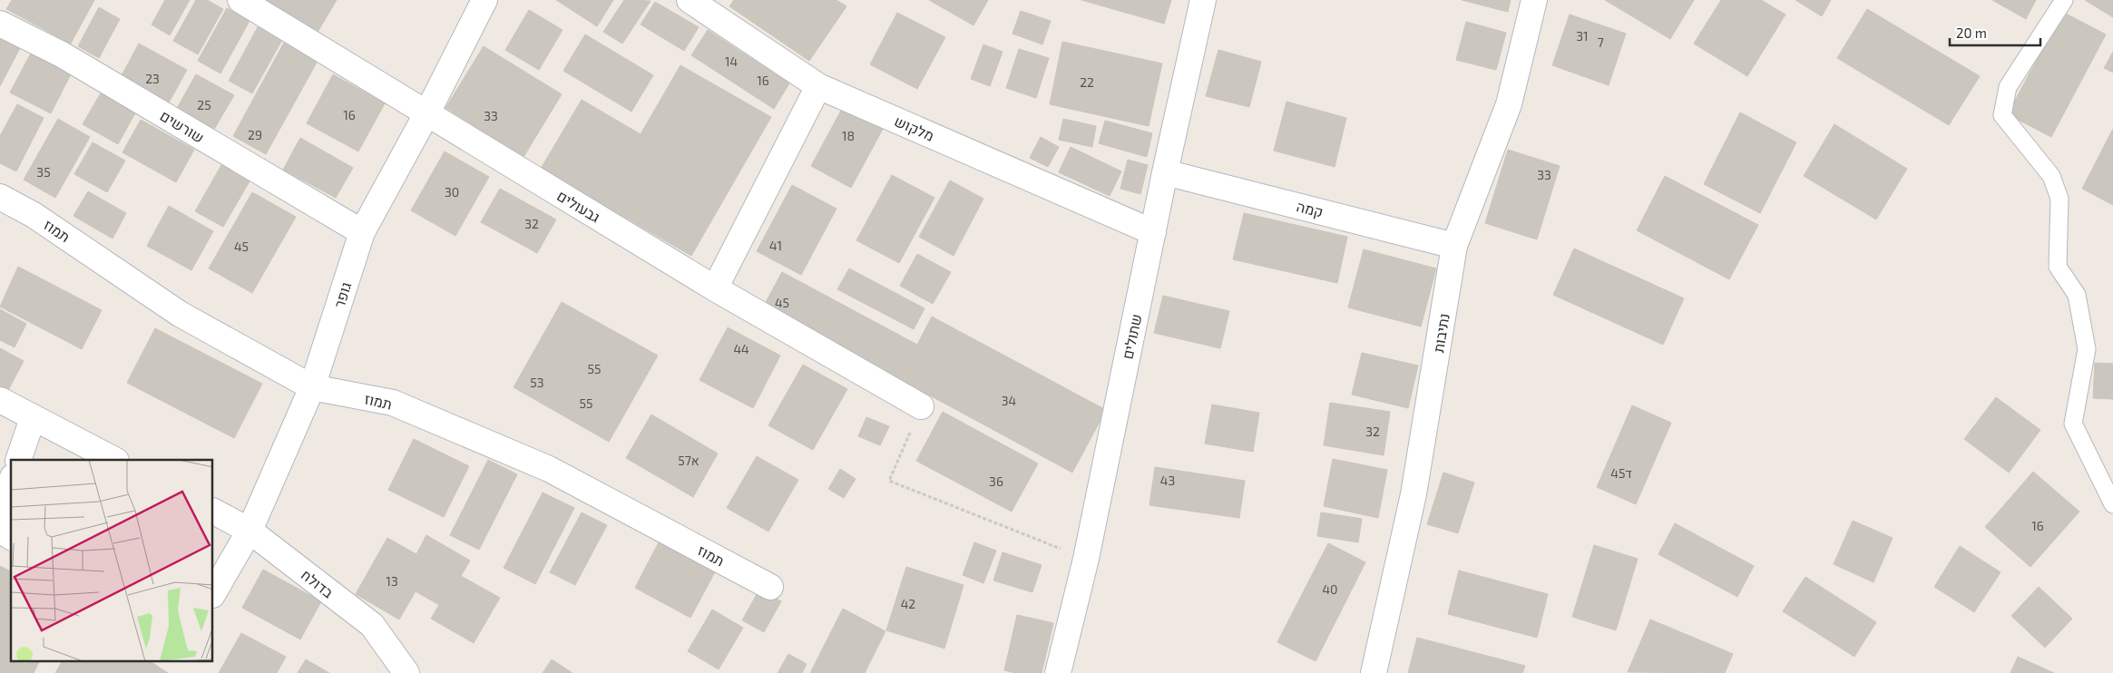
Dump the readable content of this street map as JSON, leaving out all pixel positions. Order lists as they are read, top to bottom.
{
  "streets": {
    "street": [
      "שורשים",
      "מלקוש",
      "גבעולים",
      "קמה",
      "תמוז",
      "גופר",
      "נתיבות",
      "שתולים",
      "בדולח"
    ]
  },
  "crossings": [
    ["שורשים", "גופר"],
    ["מלקוש", "שתולים"],
    ["גבעולים", "גופר"],
    ["קמה", "נתיבות"],
    ["קמה", "שתולים"],
    ["תמוז", "גופר"],
    ["גופר", "בדולח"]
  ],
  "house_numbers": [
    "31",
    "7",
    "14",
    "23",
    "16",
    "22",
    "25",
    "16",
    "33",
    "29",
    "18",
    "35",
    "33",
    "30",
    "32",
    "41",
    "45",
    "45",
    "44",
    "55",
    "53",
    "34",
    "55",
    "32",
    "57א",
    "45ד",
    "43",
    "36",
    "16",
    "13",
    "40",
    "42"
  ],
  "scale_bar": "20 m"
}
